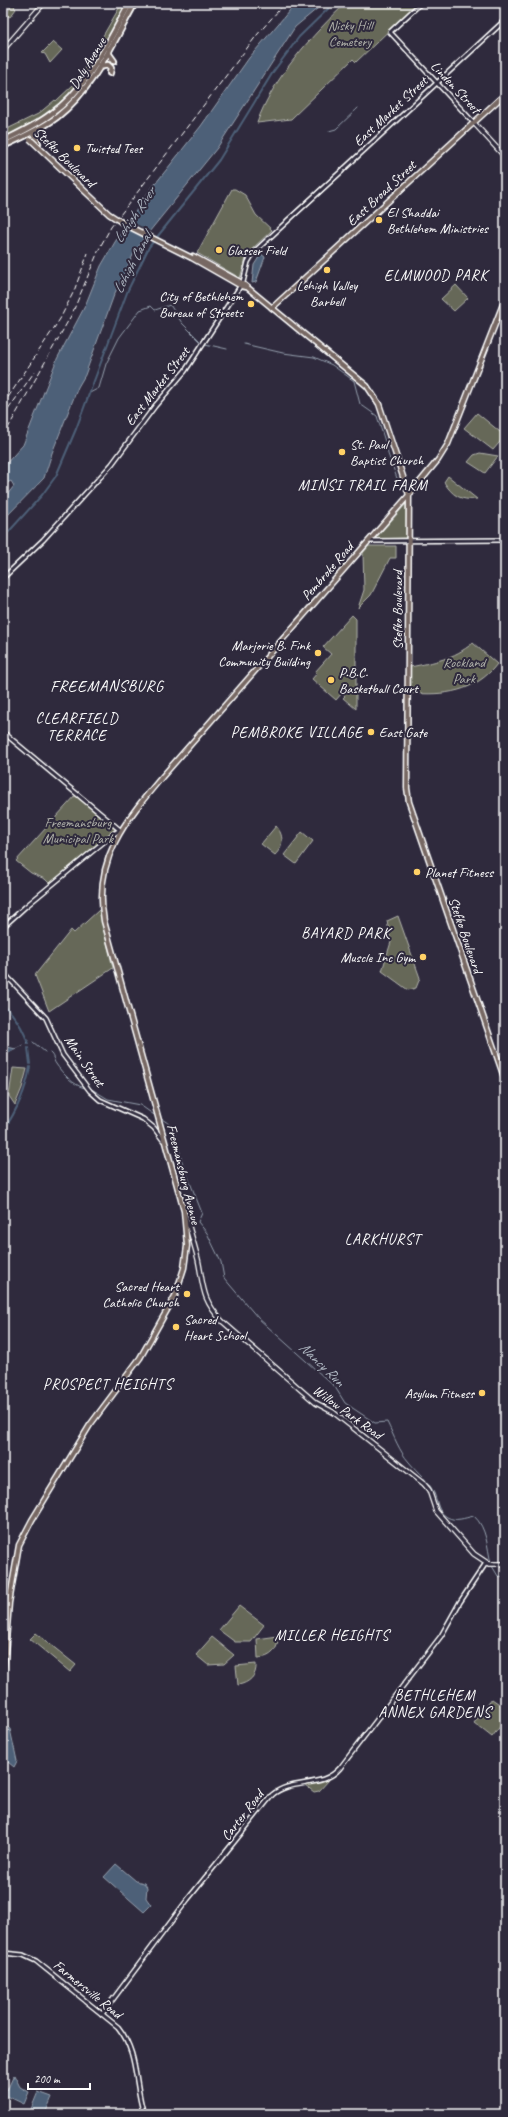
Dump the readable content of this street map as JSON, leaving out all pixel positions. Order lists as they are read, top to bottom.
{
  "streets": {
    "highway": ["Daly Avenue"],
    "main road": [
      "Linden Street",
      "Stefko Boulevard",
      "East Broad Street",
      "Pembroke Road",
      "Freemansburg Avenue",
      "Willow Park Road"
    ],
    "street": [
      "East Market Street",
      "Main Street",
      "Carter Road",
      "Farmersville Road"
    ]
  },
  "crossings": [
    ["Daly Avenue", "Stefko Boulevard"],
    ["Linden Street", "East Market Street"],
    ["Linden Street", "East Broad Street"],
    ["East Market Street", "Stefko Boulevard"],
    ["Stefko Boulevard", "East Broad Street"],
    ["Stefko Boulevard", "Pembroke Road"],
    ["Pembroke Road", "Freemansburg Avenue"],
    ["Main Street", "Freemansburg Avenue"],
    ["Freemansburg Avenue", "Willow Park Road"],
    ["Willow Park Road", "Carter Road"],
    ["Carter Road", "Farmersville Road"]
  ],
  "districts": [
    "ELMWOOD PARK",
    "MINSI TRAIL FARM",
    "FREEMANSBURG",
    "CLEARFIELD TERRACE",
    "PEMBROKE VILLAGE",
    "BAYARD PARK",
    "LARKHURST",
    "PROSPECT HEIGHTS",
    "MILLER HEIGHTS",
    "BETHLEHEM ANNEX GARDENS"
  ],
  "water": ["Lehigh River", "Lehigh Canal", "Nancy Run"],
  "parks": ["Nisky Hill Cemetery", "Rockland Park", "Freemansburg Municipal Park"],
  "places": [
    "Twisted Tees",
    "El Shaddai Bethlehem Ministries",
    "Glasser Field",
    "Lehigh Valley Barbell",
    "City of Bethlehem Bureau of Streets",
    "St. Paul Baptist Church",
    "Marjorie B. Fink Community Building",
    "P.B.C. Basketball Court",
    "East Gate",
    "Planet Fitness",
    "Muscle Inc Gym",
    "Sacred Heart Catholic Church",
    "Sacred Heart School",
    "Asylum Fitness"
  ],
  "scale_bar": "200 m"
}
